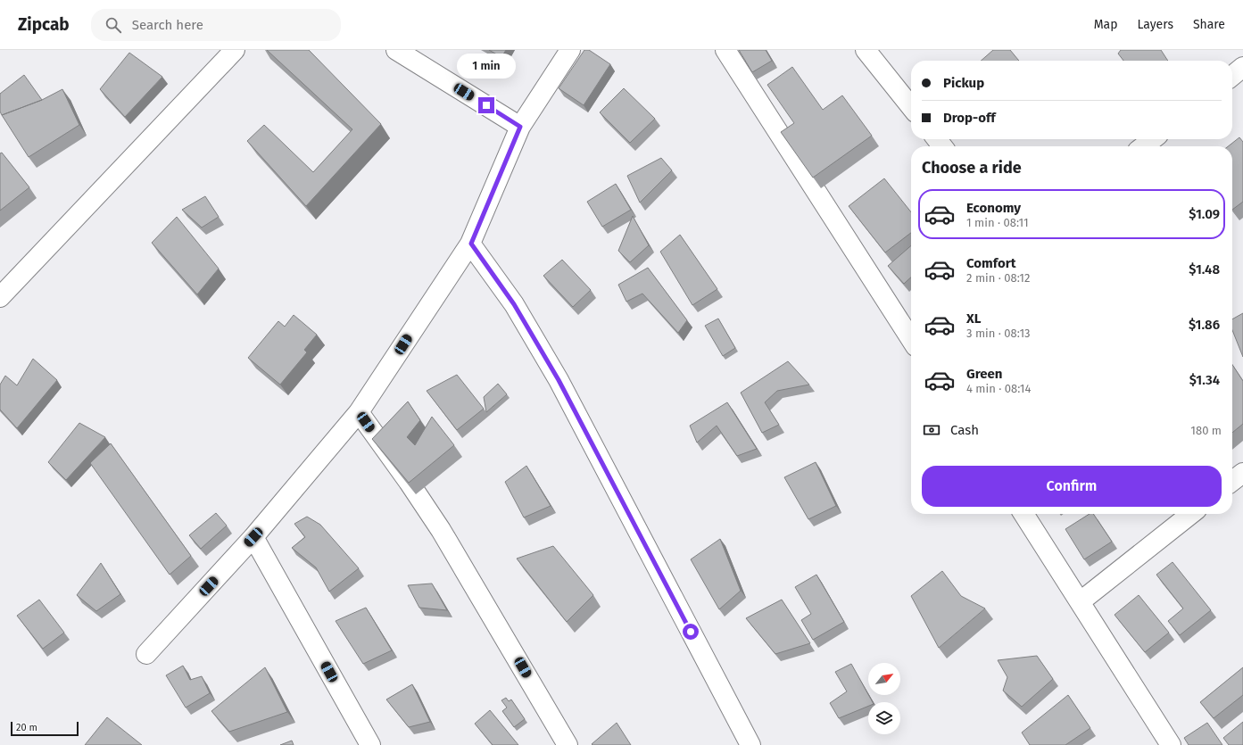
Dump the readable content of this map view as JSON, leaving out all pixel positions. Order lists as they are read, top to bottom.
{
  "scale_bar": "20 m",
  "north": "top right",
  "page": {
    "header": "Zipcab",
    "search": "Search here",
    "nav": ["Map", "Layers", "Share"],
    "bubble": "1 min",
    "banner": ["Pickup", "Drop-off"],
    "heading": "Choose a ride",
    "list": [
      {
        "name": "Economy",
        "note": "1 min · 08:11",
        "value": "$1.09"
      },
      {
        "name": "Comfort",
        "note": "2 min · 08:12",
        "value": "$1.48"
      },
      {
        "name": "XL",
        "note": "3 min · 08:13",
        "value": "$1.86"
      },
      {
        "name": "Green",
        "note": "4 min · 08:14",
        "value": "$1.34"
      }
    ],
    "pay": ["Cash", "180 m"],
    "buttons": "Confirm",
    "scale": "20 m"
  }
}
